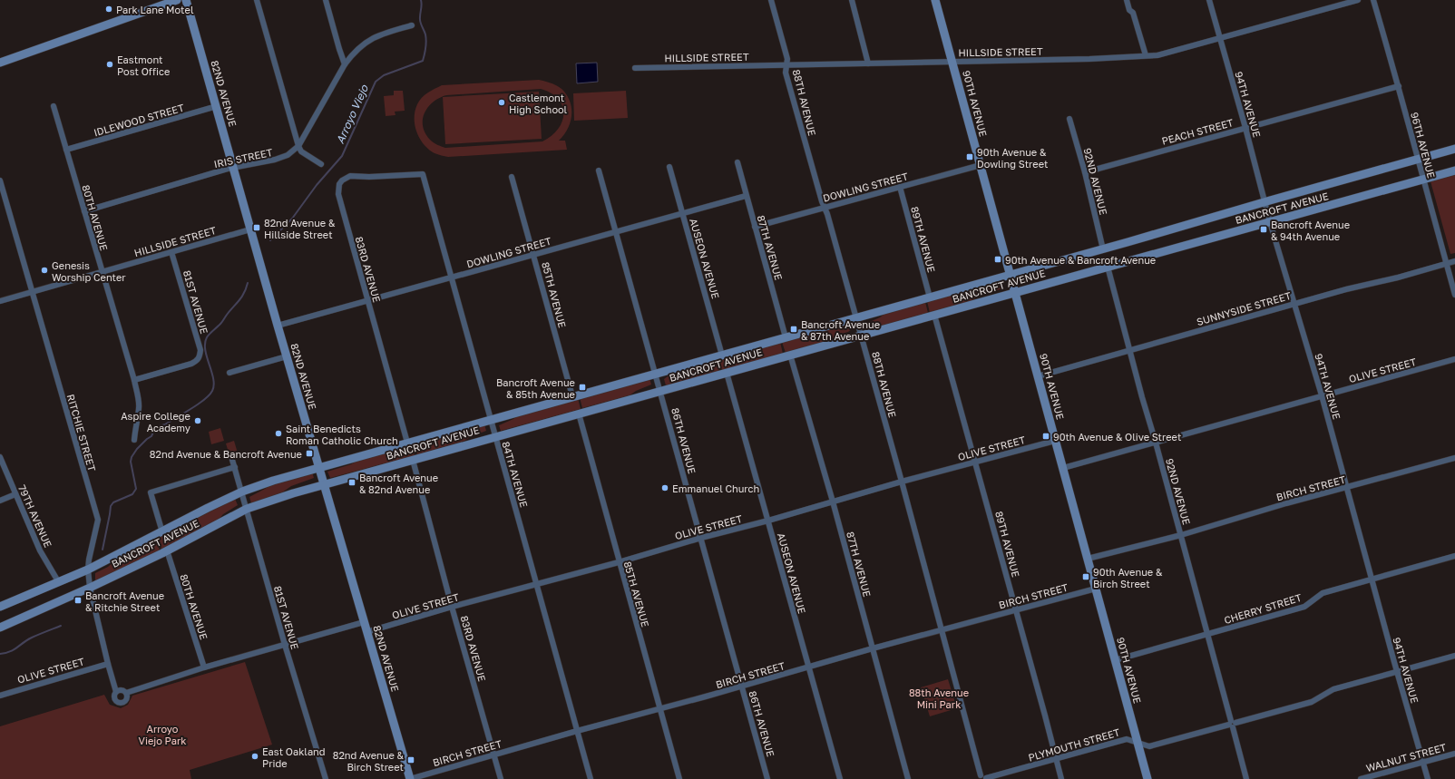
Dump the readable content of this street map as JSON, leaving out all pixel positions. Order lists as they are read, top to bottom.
{
  "streets": {
    "main road": ["82ND AVENUE", "90TH AVENUE", "BANCROFT AVENUE"],
    "street": [
      "HILLSIDE STREET",
      "88TH AVENUE",
      "94TH AVENUE",
      "IDLEWOOD STREET",
      "PEACH STREET",
      "96TH AVENUE",
      "IRIS STREET",
      "92ND AVENUE",
      "DOWLING STREET",
      "80TH AVENUE",
      "89TH AVENUE",
      "87TH AVENUE",
      "AUSEON AVENUE",
      "83RD AVENUE",
      "85TH AVENUE",
      "81ST AVENUE",
      "SUNNYSIDE STREET",
      "OLIVE STREET",
      "RITCHIE STREET",
      "86TH AVENUE",
      "84TH AVENUE",
      "BIRCH STREET",
      "79TH AVENUE",
      "CHERRY STREET",
      "PLYMOUTH STREET",
      "WALNUT STREET"
    ]
  },
  "crossings": [
    ["HILLSIDE STREET", "82ND AVENUE"],
    ["HILLSIDE STREET", "88TH AVENUE"],
    ["HILLSIDE STREET", "90TH AVENUE"],
    ["HILLSIDE STREET", "94TH AVENUE"],
    ["HILLSIDE STREET", "80TH AVENUE"],
    ["HILLSIDE STREET", "81ST AVENUE"],
    ["HILLSIDE STREET", "RITCHIE STREET"],
    ["82ND AVENUE", "IDLEWOOD STREET"],
    ["82ND AVENUE", "IRIS STREET"],
    ["82ND AVENUE", "DOWLING STREET"],
    ["82ND AVENUE", "BANCROFT AVENUE"],
    ["82ND AVENUE", "OLIVE STREET"],
    ["82ND AVENUE", "BIRCH STREET"],
    ["88TH AVENUE", "DOWLING STREET"],
    ["88TH AVENUE", "BANCROFT AVENUE"],
    ["88TH AVENUE", "OLIVE STREET"],
    ["88TH AVENUE", "BIRCH STREET"],
    ["88TH AVENUE", "PLYMOUTH STREET"],
    ["90TH AVENUE", "DOWLING STREET"],
    ["90TH AVENUE", "BANCROFT AVENUE"],
    ["90TH AVENUE", "SUNNYSIDE STREET"],
    ["90TH AVENUE", "OLIVE STREET"],
    ["90TH AVENUE", "BIRCH STREET"],
    ["90TH AVENUE", "CHERRY STREET"],
    ["90TH AVENUE", "PLYMOUTH STREET"],
    ["94TH AVENUE", "PEACH STREET"],
    ["94TH AVENUE", "BANCROFT AVENUE"],
    ["94TH AVENUE", "SUNNYSIDE STREET"],
    ["94TH AVENUE", "OLIVE STREET"],
    ["94TH AVENUE", "BIRCH STREET"],
    ["94TH AVENUE", "CHERRY STREET"],
    ["94TH AVENUE", "PLYMOUTH STREET"],
    ["94TH AVENUE", "WALNUT STREET"],
    ["IDLEWOOD STREET", "80TH AVENUE"],
    ["PEACH STREET", "96TH AVENUE"],
    ["PEACH STREET", "92ND AVENUE"],
    ["96TH AVENUE", "BANCROFT AVENUE"],
    ["96TH AVENUE", "SUNNYSIDE STREET"],
    ["IRIS STREET", "80TH AVENUE"],
    ["92ND AVENUE", "BANCROFT AVENUE"],
    ["92ND AVENUE", "SUNNYSIDE STREET"],
    ["92ND AVENUE", "OLIVE STREET"],
    ["92ND AVENUE", "BIRCH STREET"],
    ["92ND AVENUE", "CHERRY STREET"],
    ["92ND AVENUE", "PLYMOUTH STREET"],
    ["DOWLING STREET", "89TH AVENUE"],
    ["DOWLING STREET", "87TH AVENUE"],
    ["DOWLING STREET", "AUSEON AVENUE"],
    ["DOWLING STREET", "83RD AVENUE"],
    ["DOWLING STREET", "85TH AVENUE"],
    ["DOWLING STREET", "86TH AVENUE"],
    ["DOWLING STREET", "84TH AVENUE"],
    ["BANCROFT AVENUE", "80TH AVENUE"],
    ["BANCROFT AVENUE", "89TH AVENUE"],
    ["BANCROFT AVENUE", "87TH AVENUE"],
    ["BANCROFT AVENUE", "AUSEON AVENUE"],
    ["BANCROFT AVENUE", "83RD AVENUE"],
    ["BANCROFT AVENUE", "85TH AVENUE"],
    ["BANCROFT AVENUE", "81ST AVENUE"],
    ["BANCROFT AVENUE", "RITCHIE STREET"],
    ["BANCROFT AVENUE", "86TH AVENUE"],
    ["BANCROFT AVENUE", "84TH AVENUE"],
    ["BANCROFT AVENUE", "79TH AVENUE"],
    ["80TH AVENUE", "81ST AVENUE"],
    ["89TH AVENUE", "OLIVE STREET"],
    ["89TH AVENUE", "BIRCH STREET"],
    ["89TH AVENUE", "PLYMOUTH STREET"],
    ["87TH AVENUE", "OLIVE STREET"],
    ["87TH AVENUE", "BIRCH STREET"],
    ["AUSEON AVENUE", "OLIVE STREET"],
    ["AUSEON AVENUE", "BIRCH STREET"],
    ["83RD AVENUE", "OLIVE STREET"],
    ["83RD AVENUE", "84TH AVENUE"],
    ["83RD AVENUE", "BIRCH STREET"],
    ["85TH AVENUE", "OLIVE STREET"],
    ["85TH AVENUE", "BIRCH STREET"],
    ["OLIVE STREET", "RITCHIE STREET"],
    ["OLIVE STREET", "86TH AVENUE"],
    ["OLIVE STREET", "84TH AVENUE"],
    ["86TH AVENUE", "BIRCH STREET"],
    ["84TH AVENUE", "BIRCH STREET"]
  ],
  "water": ["Arroyo Viejo"],
  "parks": ["88th Avenue Mini Park", "Arroyo Viejo Park"],
  "places": {
    "other": [
      "Park Lane Motel",
      "Eastmont Post Office",
      "Castlemont High School",
      "Genesis Worship Center",
      "Aspire College Academy",
      "Saint Benedicts Roman Catholic Church",
      "Emmanuel Church",
      "East Oakland Pride"
    ],
    "transit": [
      "90th Avenue & Dowling Street",
      "82nd Avenue & Hillside Street",
      "Bancroft Avenue & 94th Avenue",
      "90th Avenue & Bancroft Avenue",
      "Bancroft Avenue & 87th Avenue",
      "Bancroft Avenue & 85th Avenue",
      "90th Avenue & Olive Street",
      "82nd Avenue & Bancroft Avenue",
      "Bancroft Avenue & 82nd Avenue",
      "90th Avenue & Birch Street",
      "Bancroft Avenue & Ritchie Street",
      "82nd Avenue & Birch Street"
    ]
  }
}
